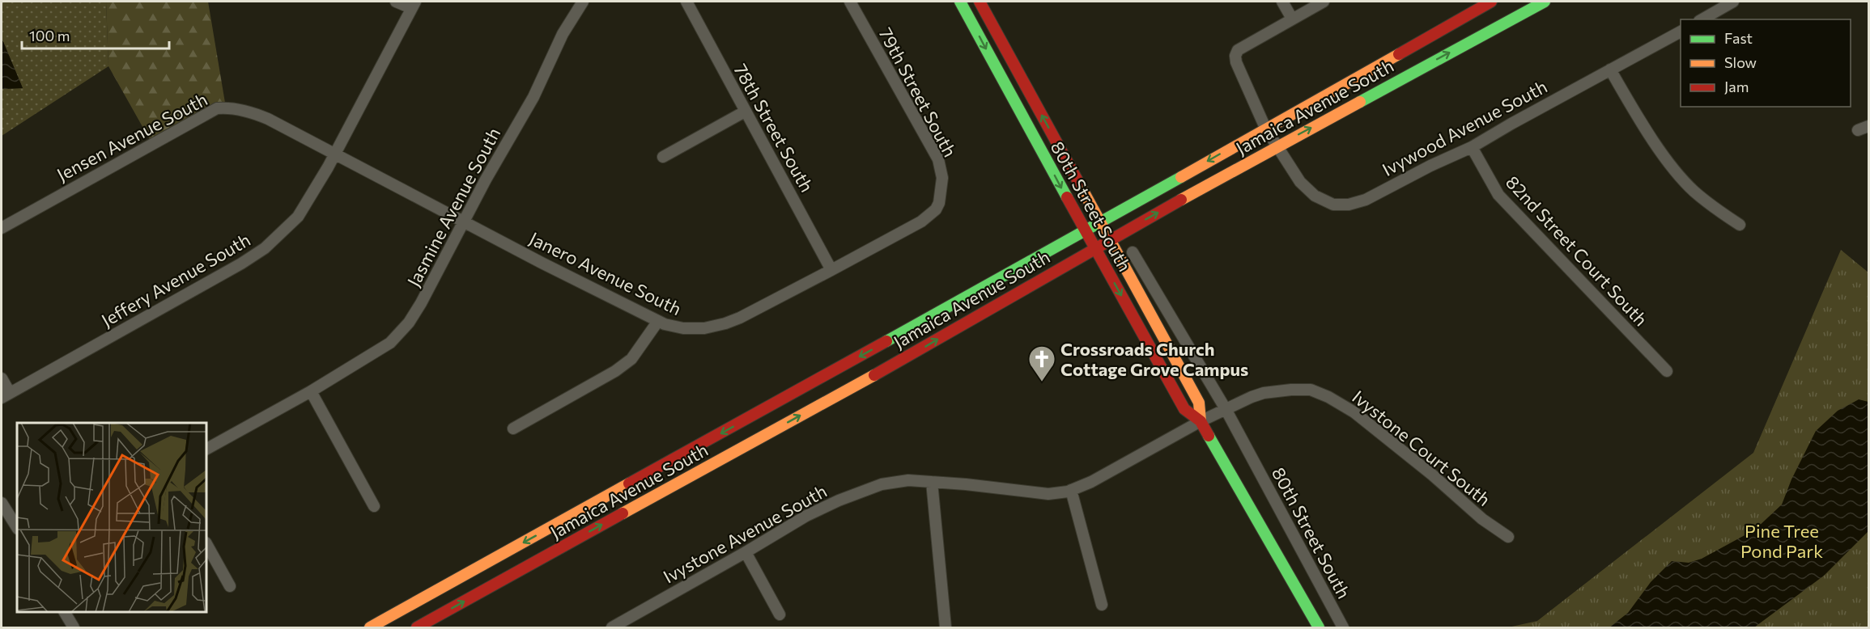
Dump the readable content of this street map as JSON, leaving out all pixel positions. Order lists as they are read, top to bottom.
{
  "streets": {
    "main road": ["Jamaica Avenue South", "80th Street South"],
    "street": [
      "79th Street South",
      "78th Street South",
      "Ivywood Avenue South",
      "Jensen Avenue South",
      "Jasmine Avenue South",
      "82nd Street Court South",
      "Janero Avenue South",
      "Jeffery Avenue South",
      "Ivystone Court South",
      "Ivystone Avenue South"
    ]
  },
  "crossings": [
    ["79th Street South", "Janero Avenue South"],
    ["Jamaica Avenue South", "Ivywood Avenue South"],
    ["Jamaica Avenue South", "80th Street South"],
    ["78th Street South", "Janero Avenue South"],
    ["Ivywood Avenue South", "82nd Street Court South"],
    ["Jensen Avenue South", "Janero Avenue South"],
    ["Jensen Avenue South", "Jeffery Avenue South"],
    ["80th Street South", "Ivystone Court South"],
    ["80th Street South", "Ivystone Avenue South"],
    ["Jasmine Avenue South", "Janero Avenue South"],
    ["Janero Avenue South", "Jeffery Avenue South"],
    ["Ivystone Court South", "Ivystone Avenue South"]
  ],
  "parks": ["Pine Tree Pond Park"],
  "places": {
    "church": ["Crossroads Church Cottage Grove Campus"]
  },
  "legend": ["Fast", "Slow", "Jam"],
  "scale_bar": "100 m"
}
